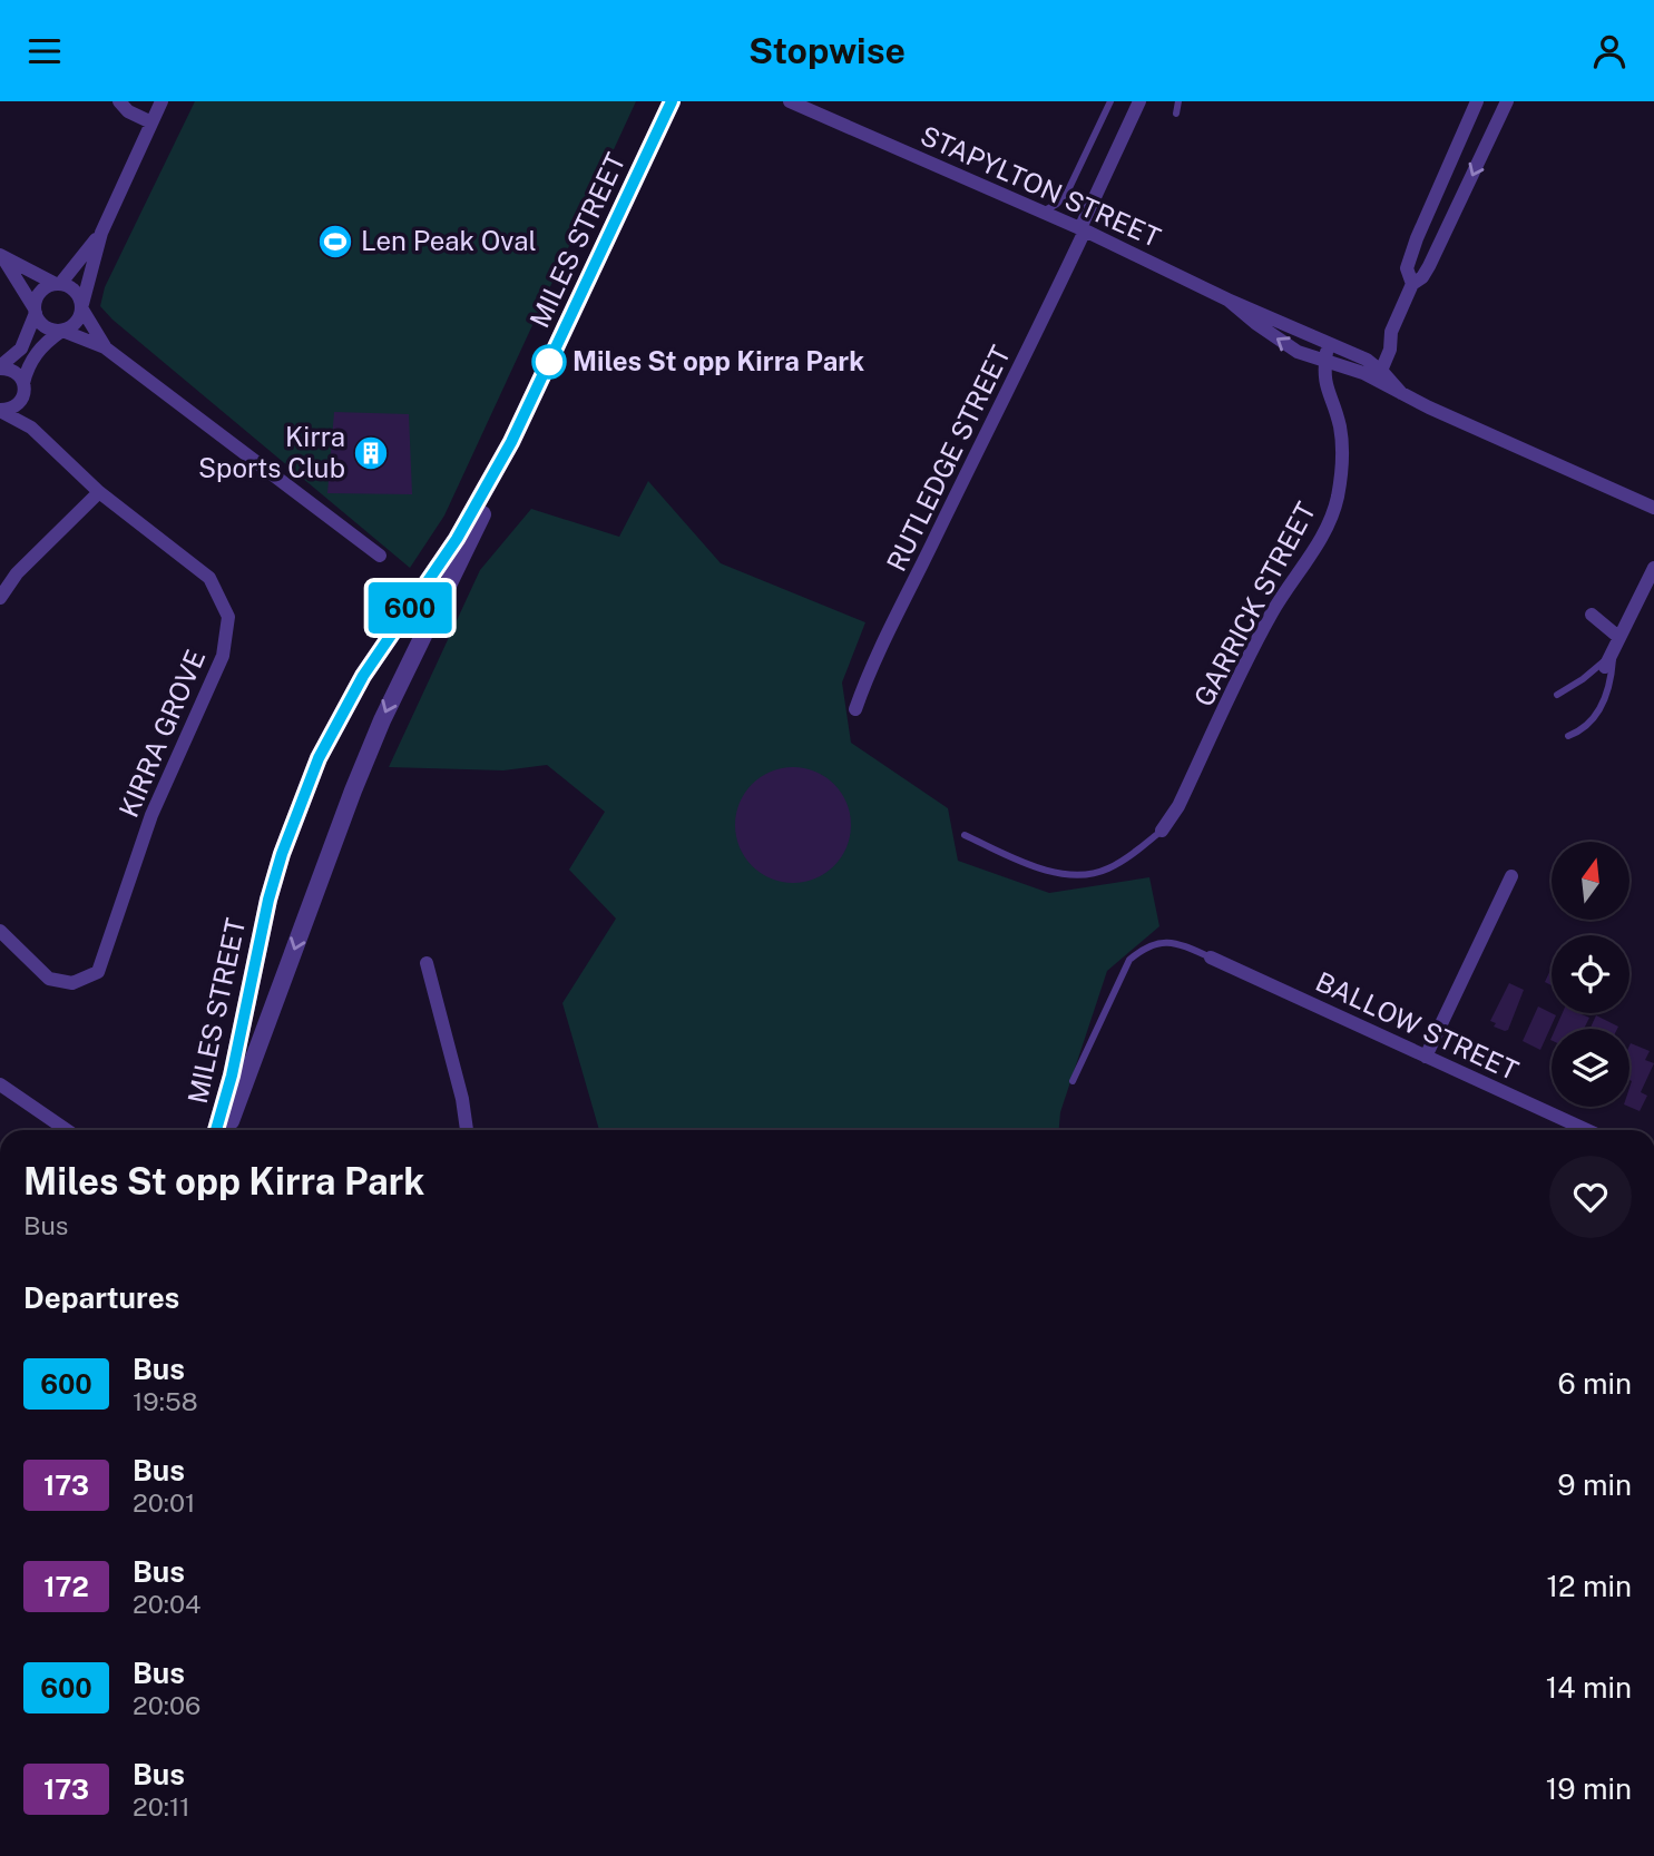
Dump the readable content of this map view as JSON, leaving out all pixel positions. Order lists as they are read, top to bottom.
{
  "streets": {
    "street": [
      "STAPYLTON STREET",
      "MILES STREET",
      "RUTLEDGE STREET",
      "GARRICK STREET",
      "KIRRA GROVE",
      "BALLOW STREET"
    ]
  },
  "crossings": [
    ["STAPYLTON STREET", "RUTLEDGE STREET"],
    ["STAPYLTON STREET", "GARRICK STREET"]
  ],
  "places": {
    "sports": ["Len Peak Oval"],
    "other": ["Miles St opp Kirra Park"],
    "building": ["Kirra Sports Club"]
  },
  "lines": ["bus line 600"],
  "north": "top",
  "page": {
    "header": "Stopwise",
    "on_map": "600",
    "heading": [
      ["Miles St opp Kirra Park", "Bus"],
      "Departures"
    ],
    "list": [
      {
        "mark": "600",
        "name": "Bus",
        "note": "19:58",
        "value": "6 min"
      },
      {
        "mark": "173",
        "name": "Bus",
        "note": "20:01",
        "value": "9 min"
      },
      {
        "mark": "172",
        "name": "Bus",
        "note": "20:04",
        "value": "12 min"
      },
      {
        "mark": "600",
        "name": "Bus",
        "note": "20:06",
        "value": "14 min"
      },
      {
        "mark": "173",
        "name": "Bus",
        "note": "20:11",
        "value": "19 min"
      }
    ]
  }
}
